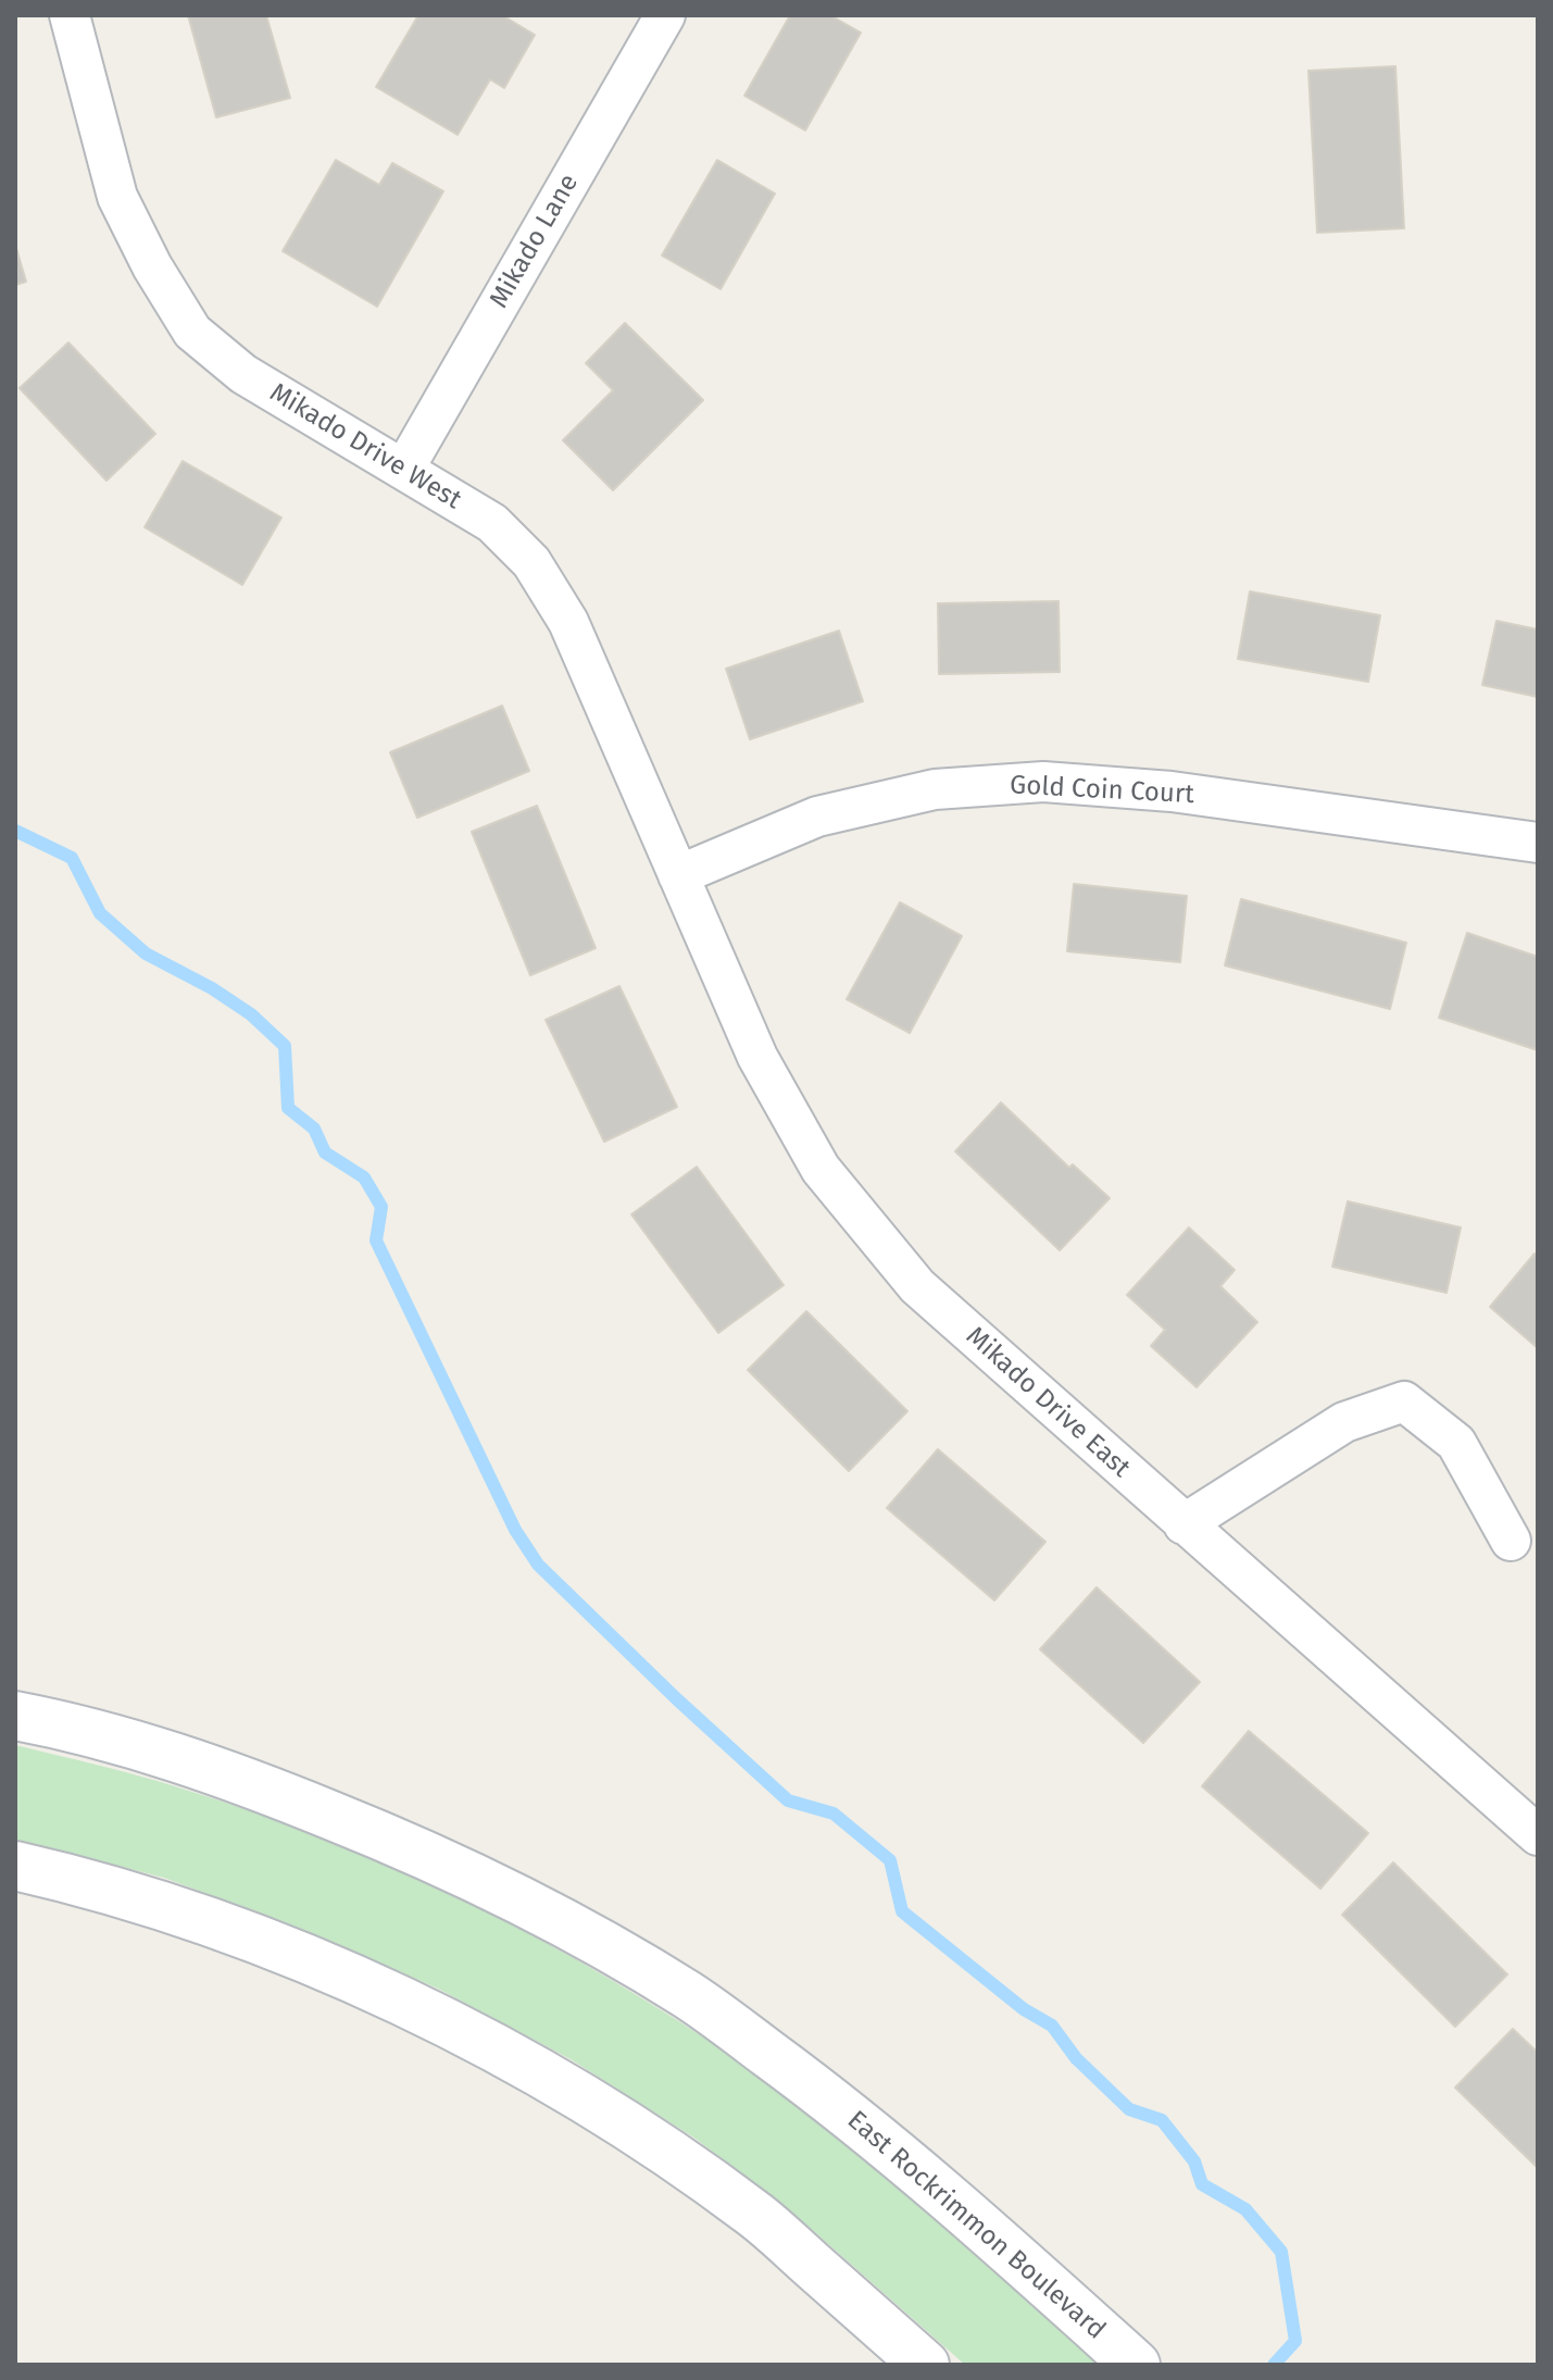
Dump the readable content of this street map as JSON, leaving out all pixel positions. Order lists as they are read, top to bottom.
{
  "streets": {
    "main road": ["East Rockrimmon Boulevard"],
    "street": [
      "Mikado Lane",
      "Mikado Drive West",
      "Gold Coin Court",
      "Mikado Drive East"
    ]
  },
  "crossings": [
    ["Mikado Lane", "Mikado Drive West"],
    ["Mikado Drive West", "Gold Coin Court"],
    ["Mikado Drive West", "Mikado Drive East"],
    ["Gold Coin Court", "Mikado Drive East"]
  ]
}
